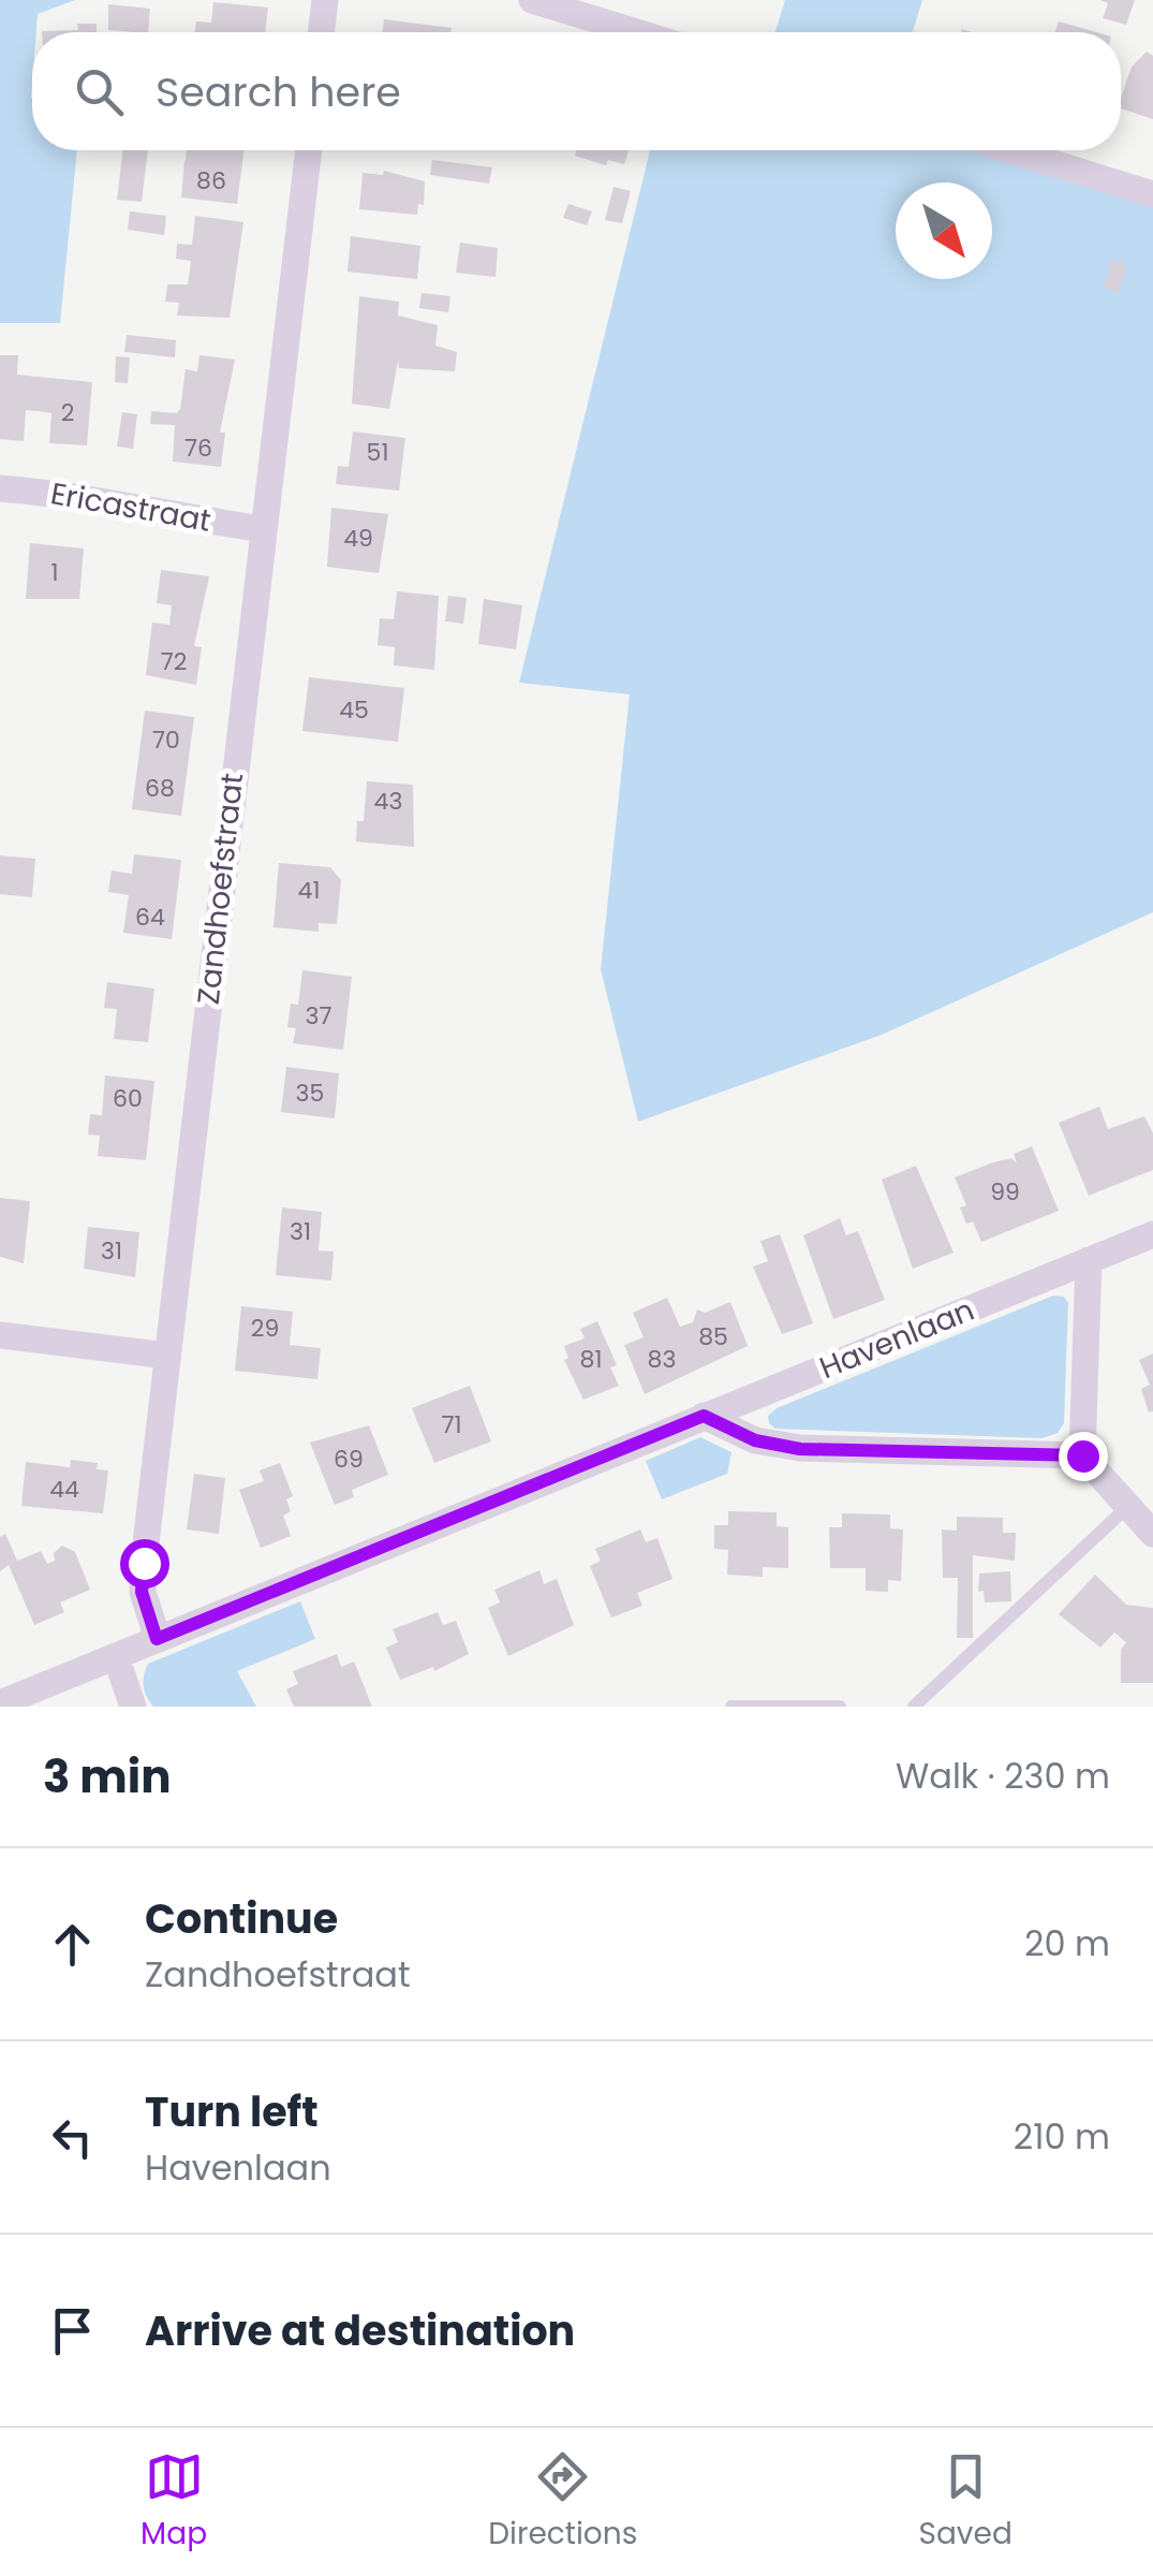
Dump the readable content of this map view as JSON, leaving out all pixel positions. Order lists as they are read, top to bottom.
{
  "streets": {
    "street": ["Ericastraat", "Zandhoefstraat", "Havenlaan"]
  },
  "crossings": [
    ["Ericastraat", "Zandhoefstraat"],
    ["Zandhoefstraat", "Havenlaan"]
  ],
  "house_numbers": [
    "86",
    "2",
    "76",
    "51",
    "49",
    "1",
    "72",
    "45",
    "70",
    "68",
    "43",
    "41",
    "64",
    "37",
    "35",
    "60",
    "99",
    "31",
    "31",
    "29",
    "85",
    "81",
    "83",
    "71",
    "69",
    "44"
  ],
  "north": "bottom right",
  "page": {
    "search": "Search here",
    "heading": ["3 min", "Walk · 230 m"],
    "list": [
      ["Continue", "Zandhoefstraat", "20 m"],
      ["Turn left", "Havenlaan", "210 m"],
      "Arrive at destination"
    ],
    "nav": ["Map", "Directions", "Saved"]
  }
}
